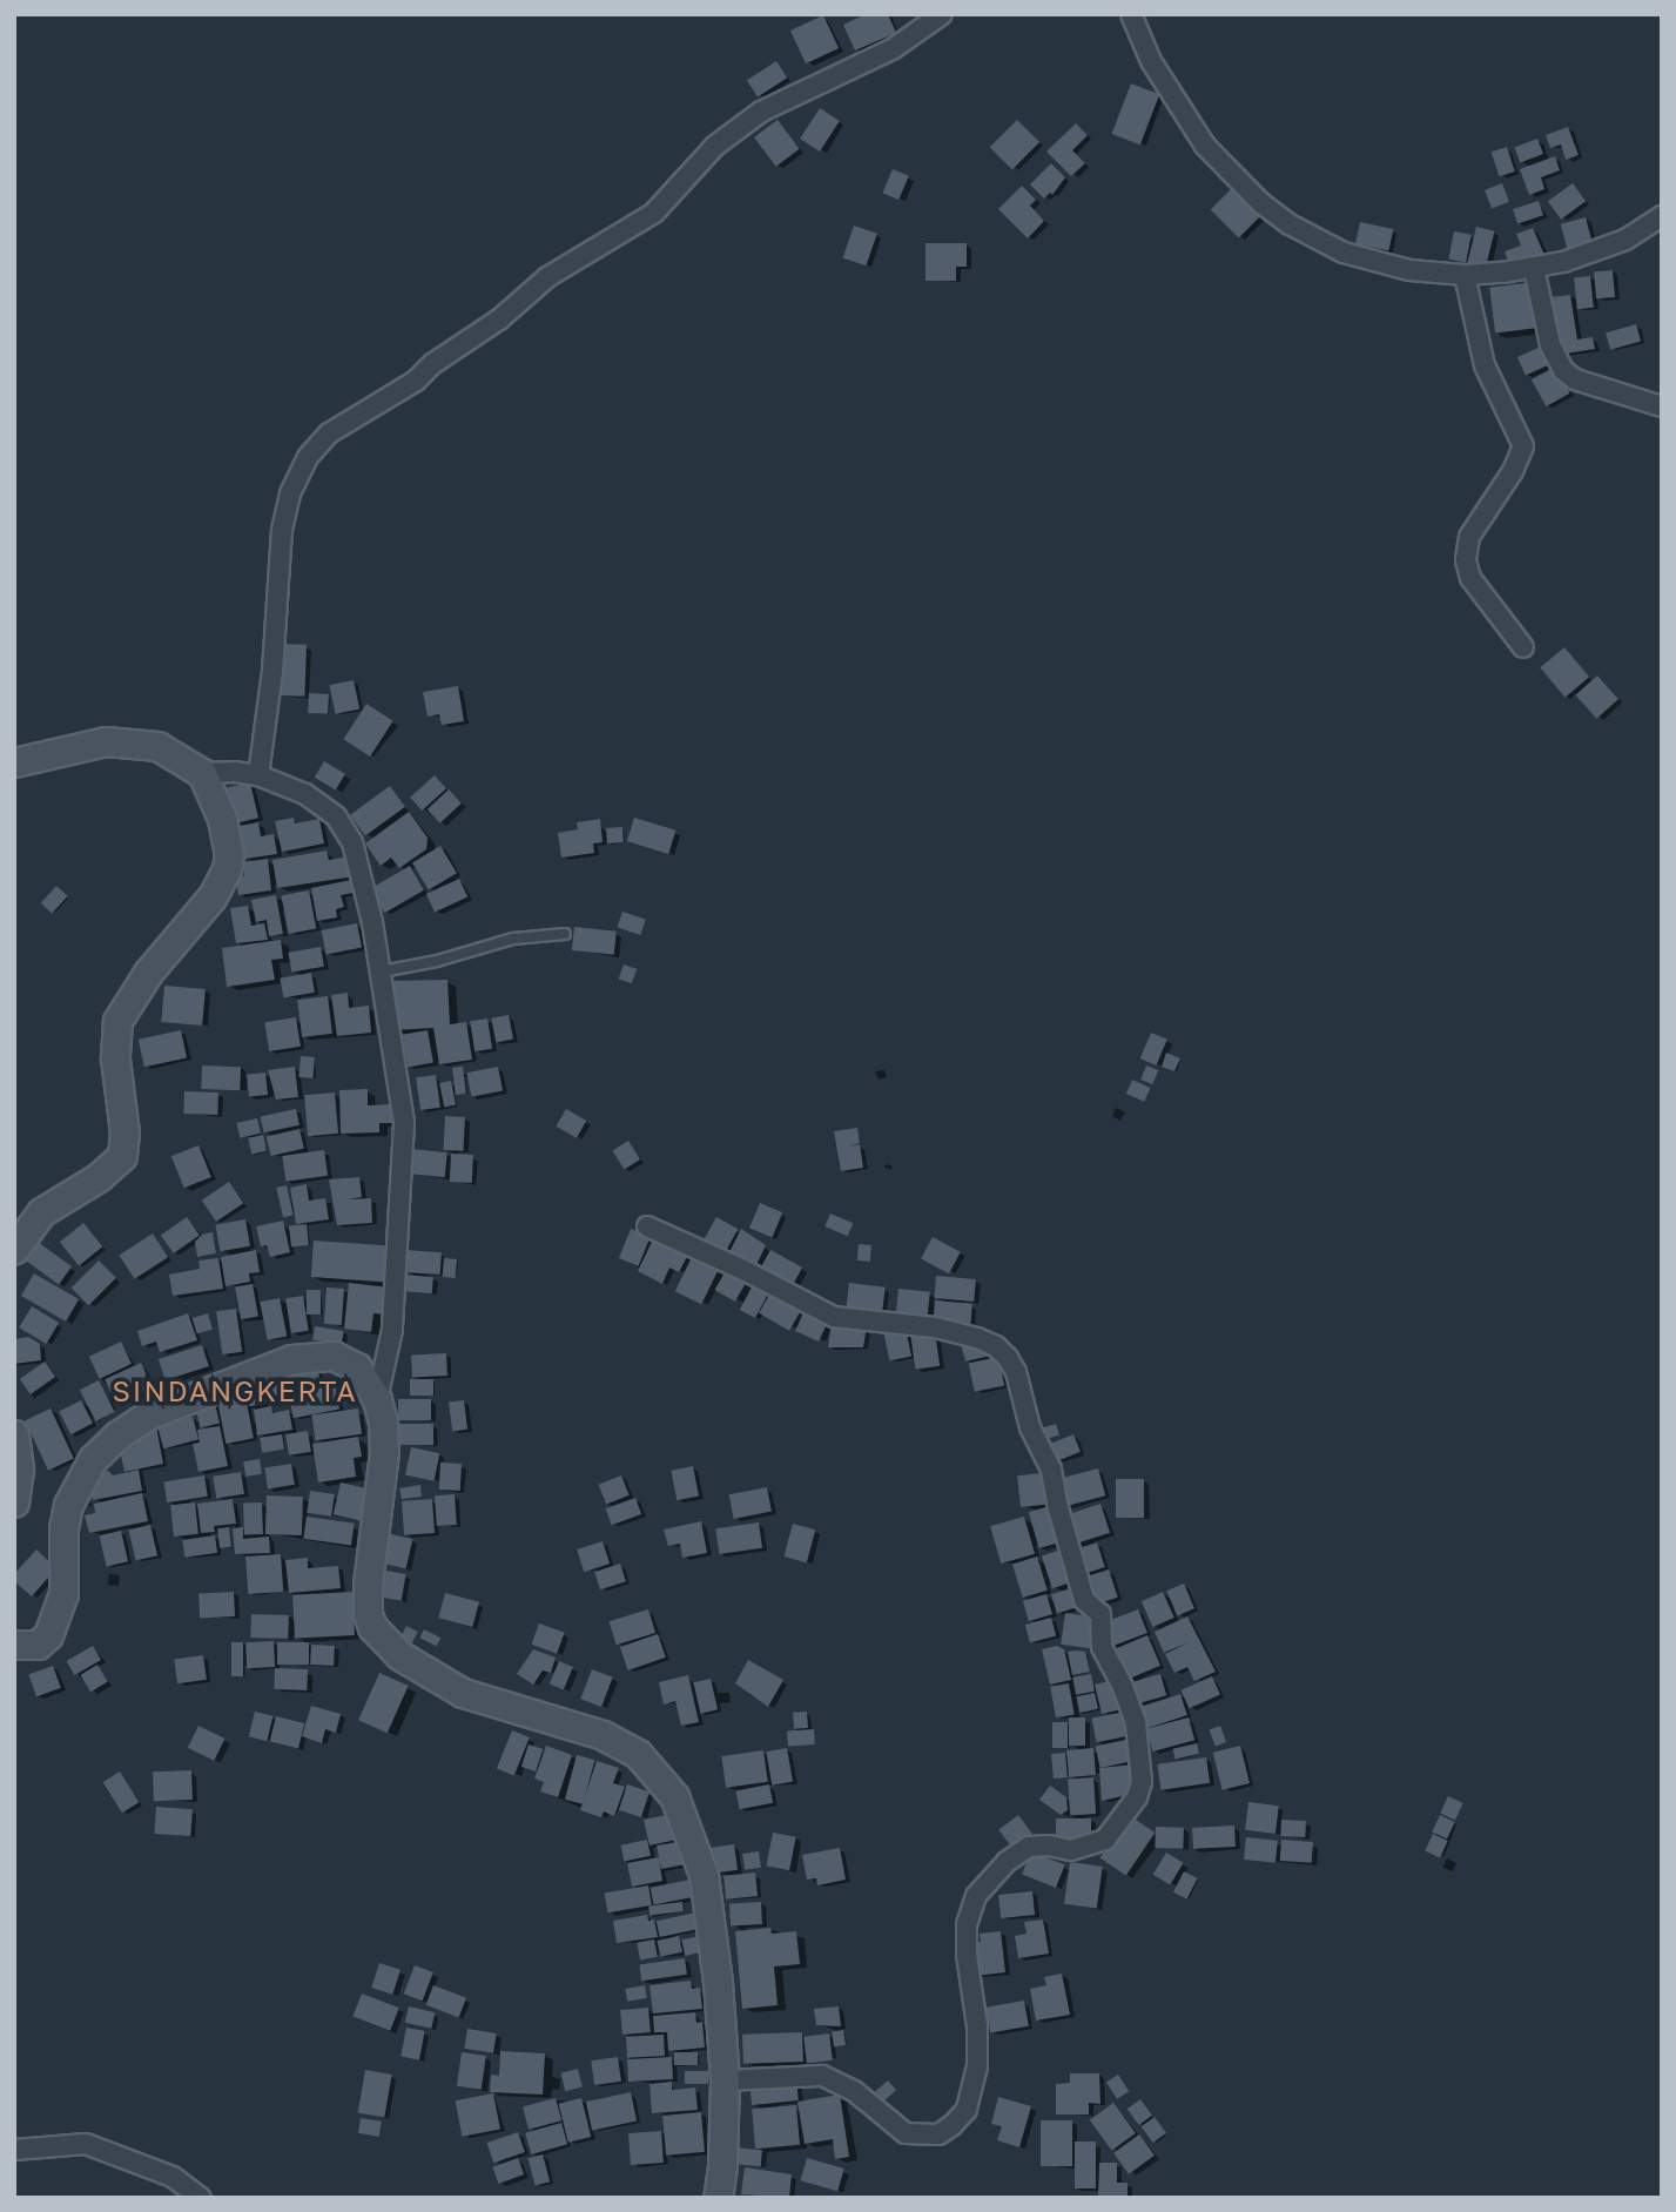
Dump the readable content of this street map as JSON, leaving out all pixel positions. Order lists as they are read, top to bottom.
{
  "districts": ["SINDANGKERTA"]
}
